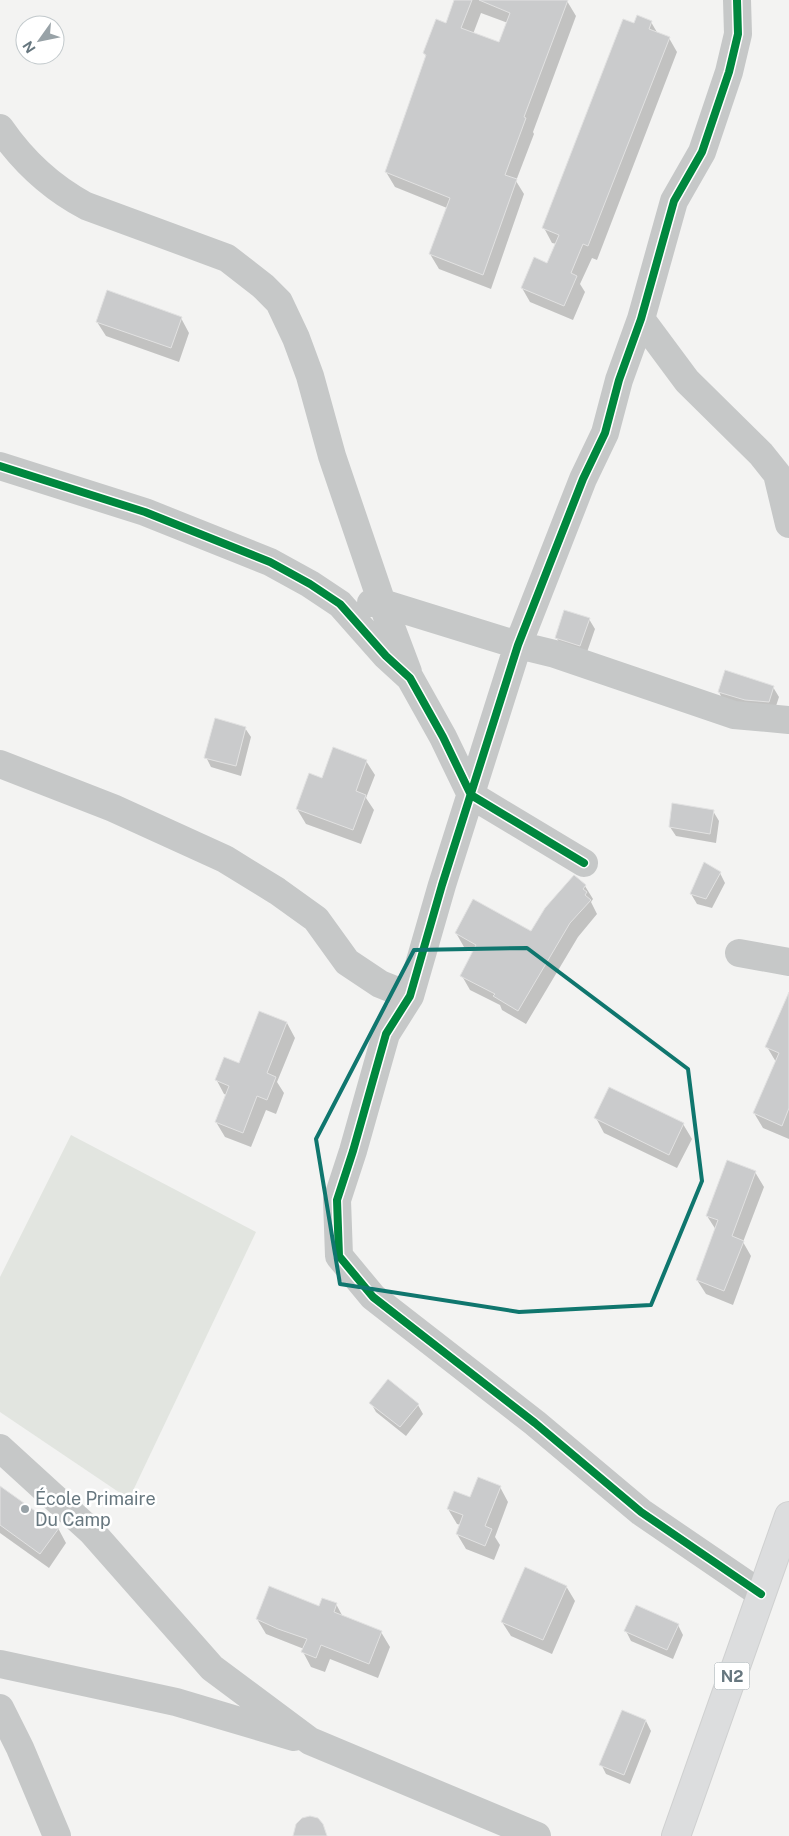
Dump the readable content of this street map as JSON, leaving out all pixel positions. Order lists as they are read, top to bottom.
{
  "streets": {
    "highway": ["N2"]
  },
  "places": ["École Primaire Du Camp"],
  "north": "bottom left"
}
